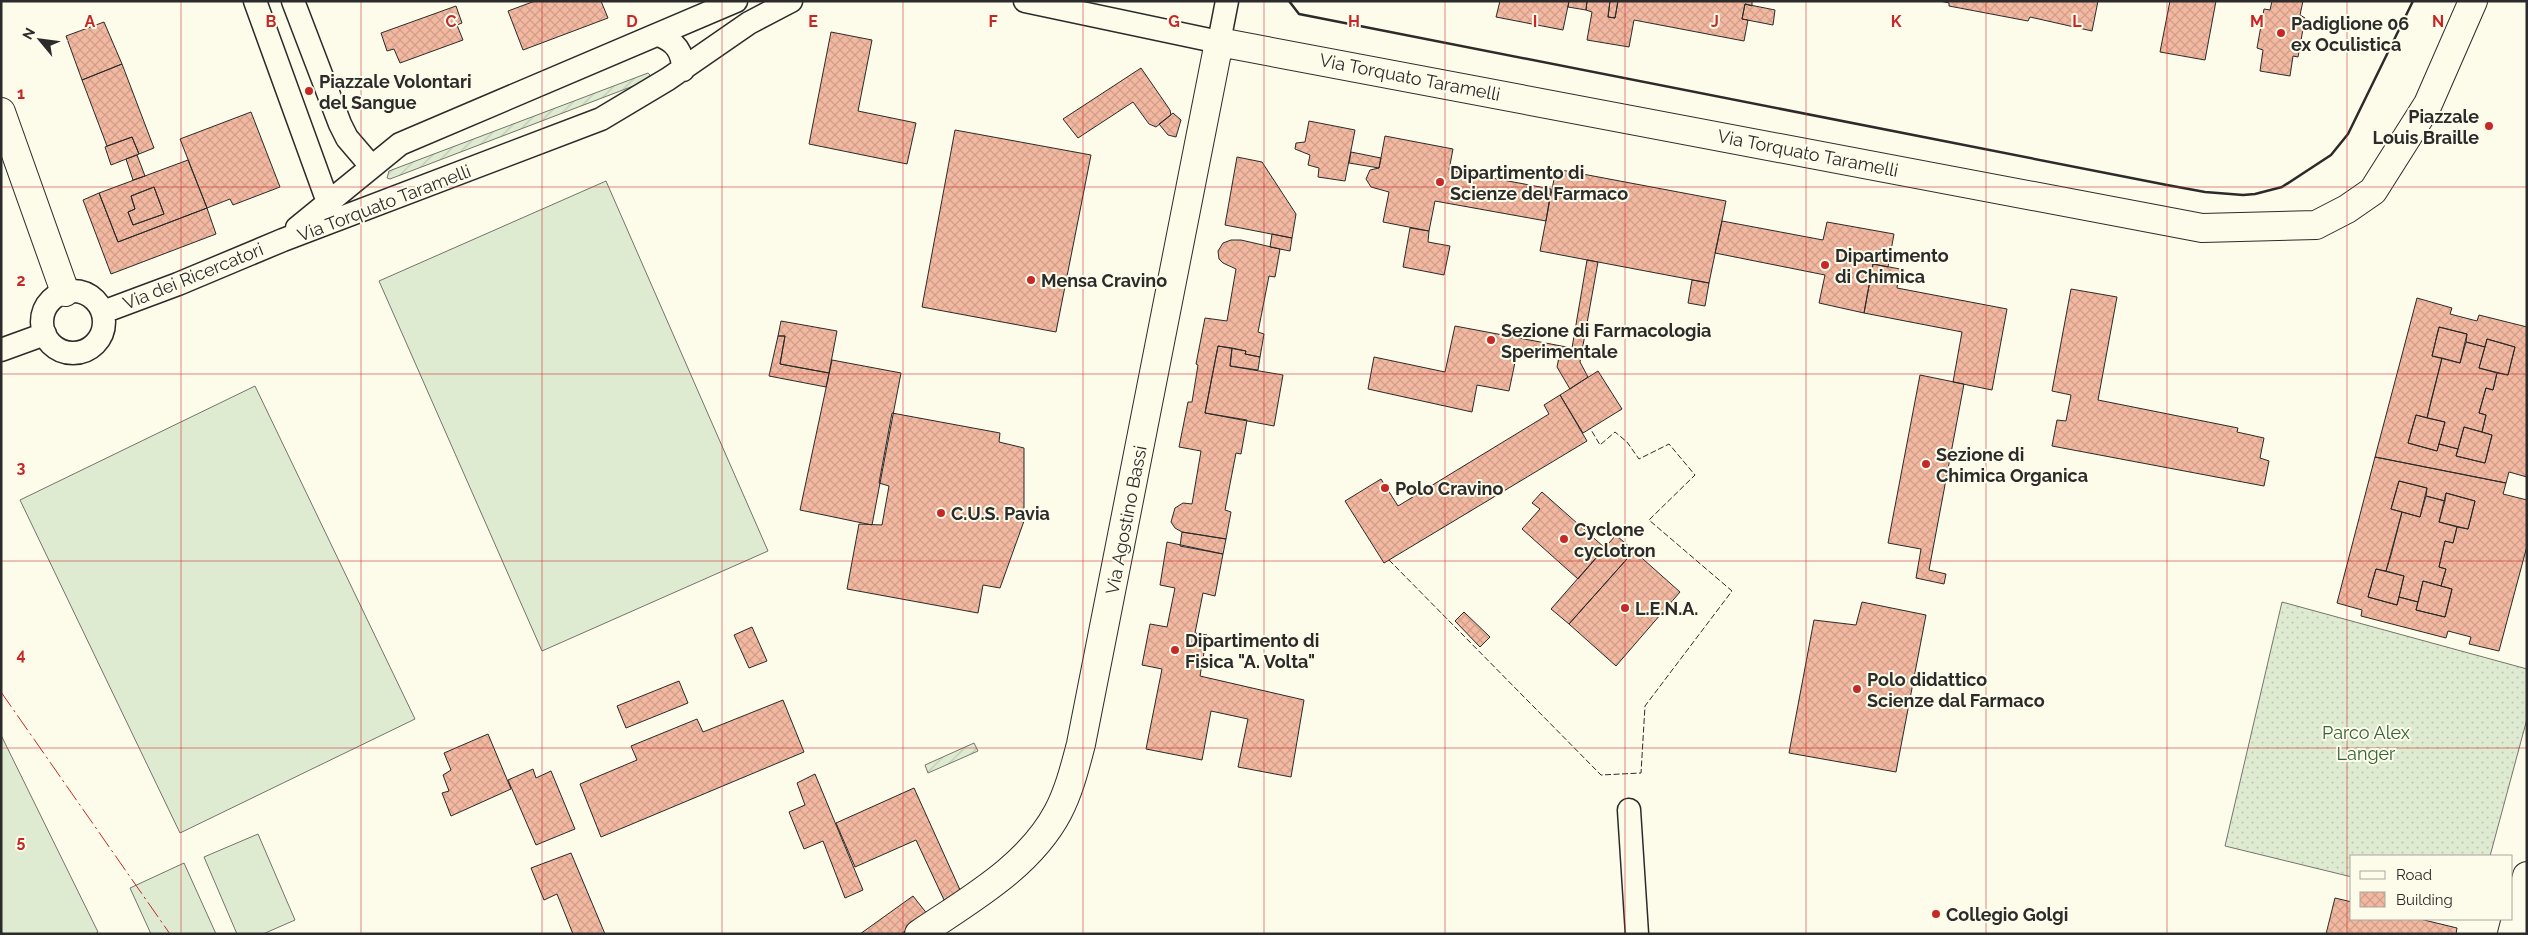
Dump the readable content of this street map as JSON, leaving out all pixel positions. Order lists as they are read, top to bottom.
{
  "streets": {
    "main road": ["Via Torquato Taramelli", "Via Agostino Bassi"],
    "street": ["Via dei Ricercatori"]
  },
  "crossings": [
    ["Via Torquato Taramelli", "Via dei Ricercatori"],
    ["Via Torquato Taramelli", "Via Agostino Bassi"]
  ],
  "parks": ["Parco Alex Langer"],
  "places": [
    "Padiglione 06 ex Oculistica",
    "Piazzale Volontari del Sangue",
    "Piazzale Louis Braille",
    "Dipartimento di Scienze del Farmaco",
    "Dipartimento di Chimica",
    "Mensa Cravino",
    "Sezione di Farmacologia Sperimentale",
    "Sezione di Chimica Organica",
    "Polo Cravino",
    "C.U.S. Pavia",
    "Cyclone cyclotron",
    "L.E.N.A.",
    "Dipartimento di Fisica \"A. Volta\"",
    "Polo didattico Scienze dal Farmaco",
    "Collegio Golgi"
  ],
  "legend": ["Road", "Building"],
  "north": "top left",
  "grid": {
    "columns": [
      "A",
      "B",
      "C",
      "D",
      "E",
      "F",
      "G",
      "H",
      "I",
      "J",
      "K",
      "L",
      "M",
      "N"
    ],
    "rows": [
      "1",
      "2",
      "3",
      "4",
      "5"
    ]
  }
}
